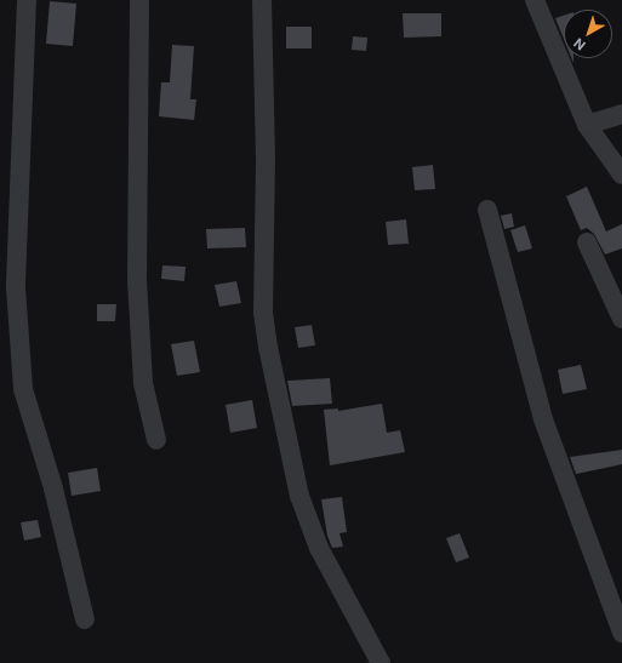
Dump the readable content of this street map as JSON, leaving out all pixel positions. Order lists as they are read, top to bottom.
{
  "north": "bottom left"
}
